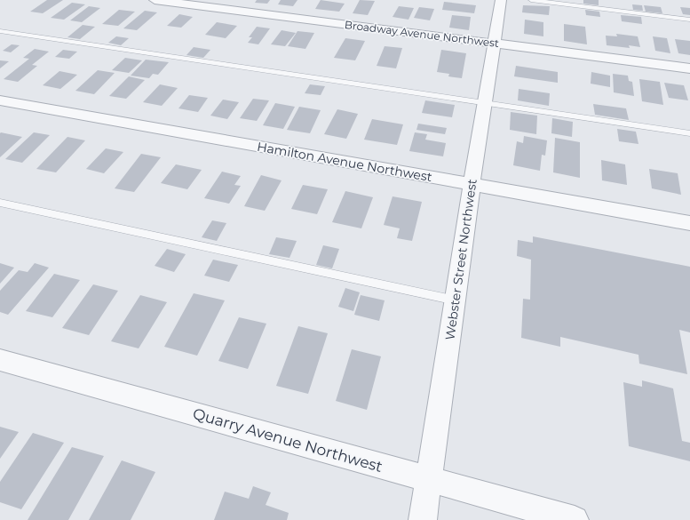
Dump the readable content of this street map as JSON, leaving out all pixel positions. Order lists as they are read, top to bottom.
{
  "streets": {
    "street": [
      "Broadway Avenue Northwest",
      "Hamilton Avenue Northwest",
      "Webster Street Northwest",
      "Quarry Avenue Northwest"
    ]
  },
  "crossings": [
    ["Broadway Avenue Northwest", "Webster Street Northwest"],
    ["Hamilton Avenue Northwest", "Webster Street Northwest"],
    ["Webster Street Northwest", "Quarry Avenue Northwest"]
  ]
}
